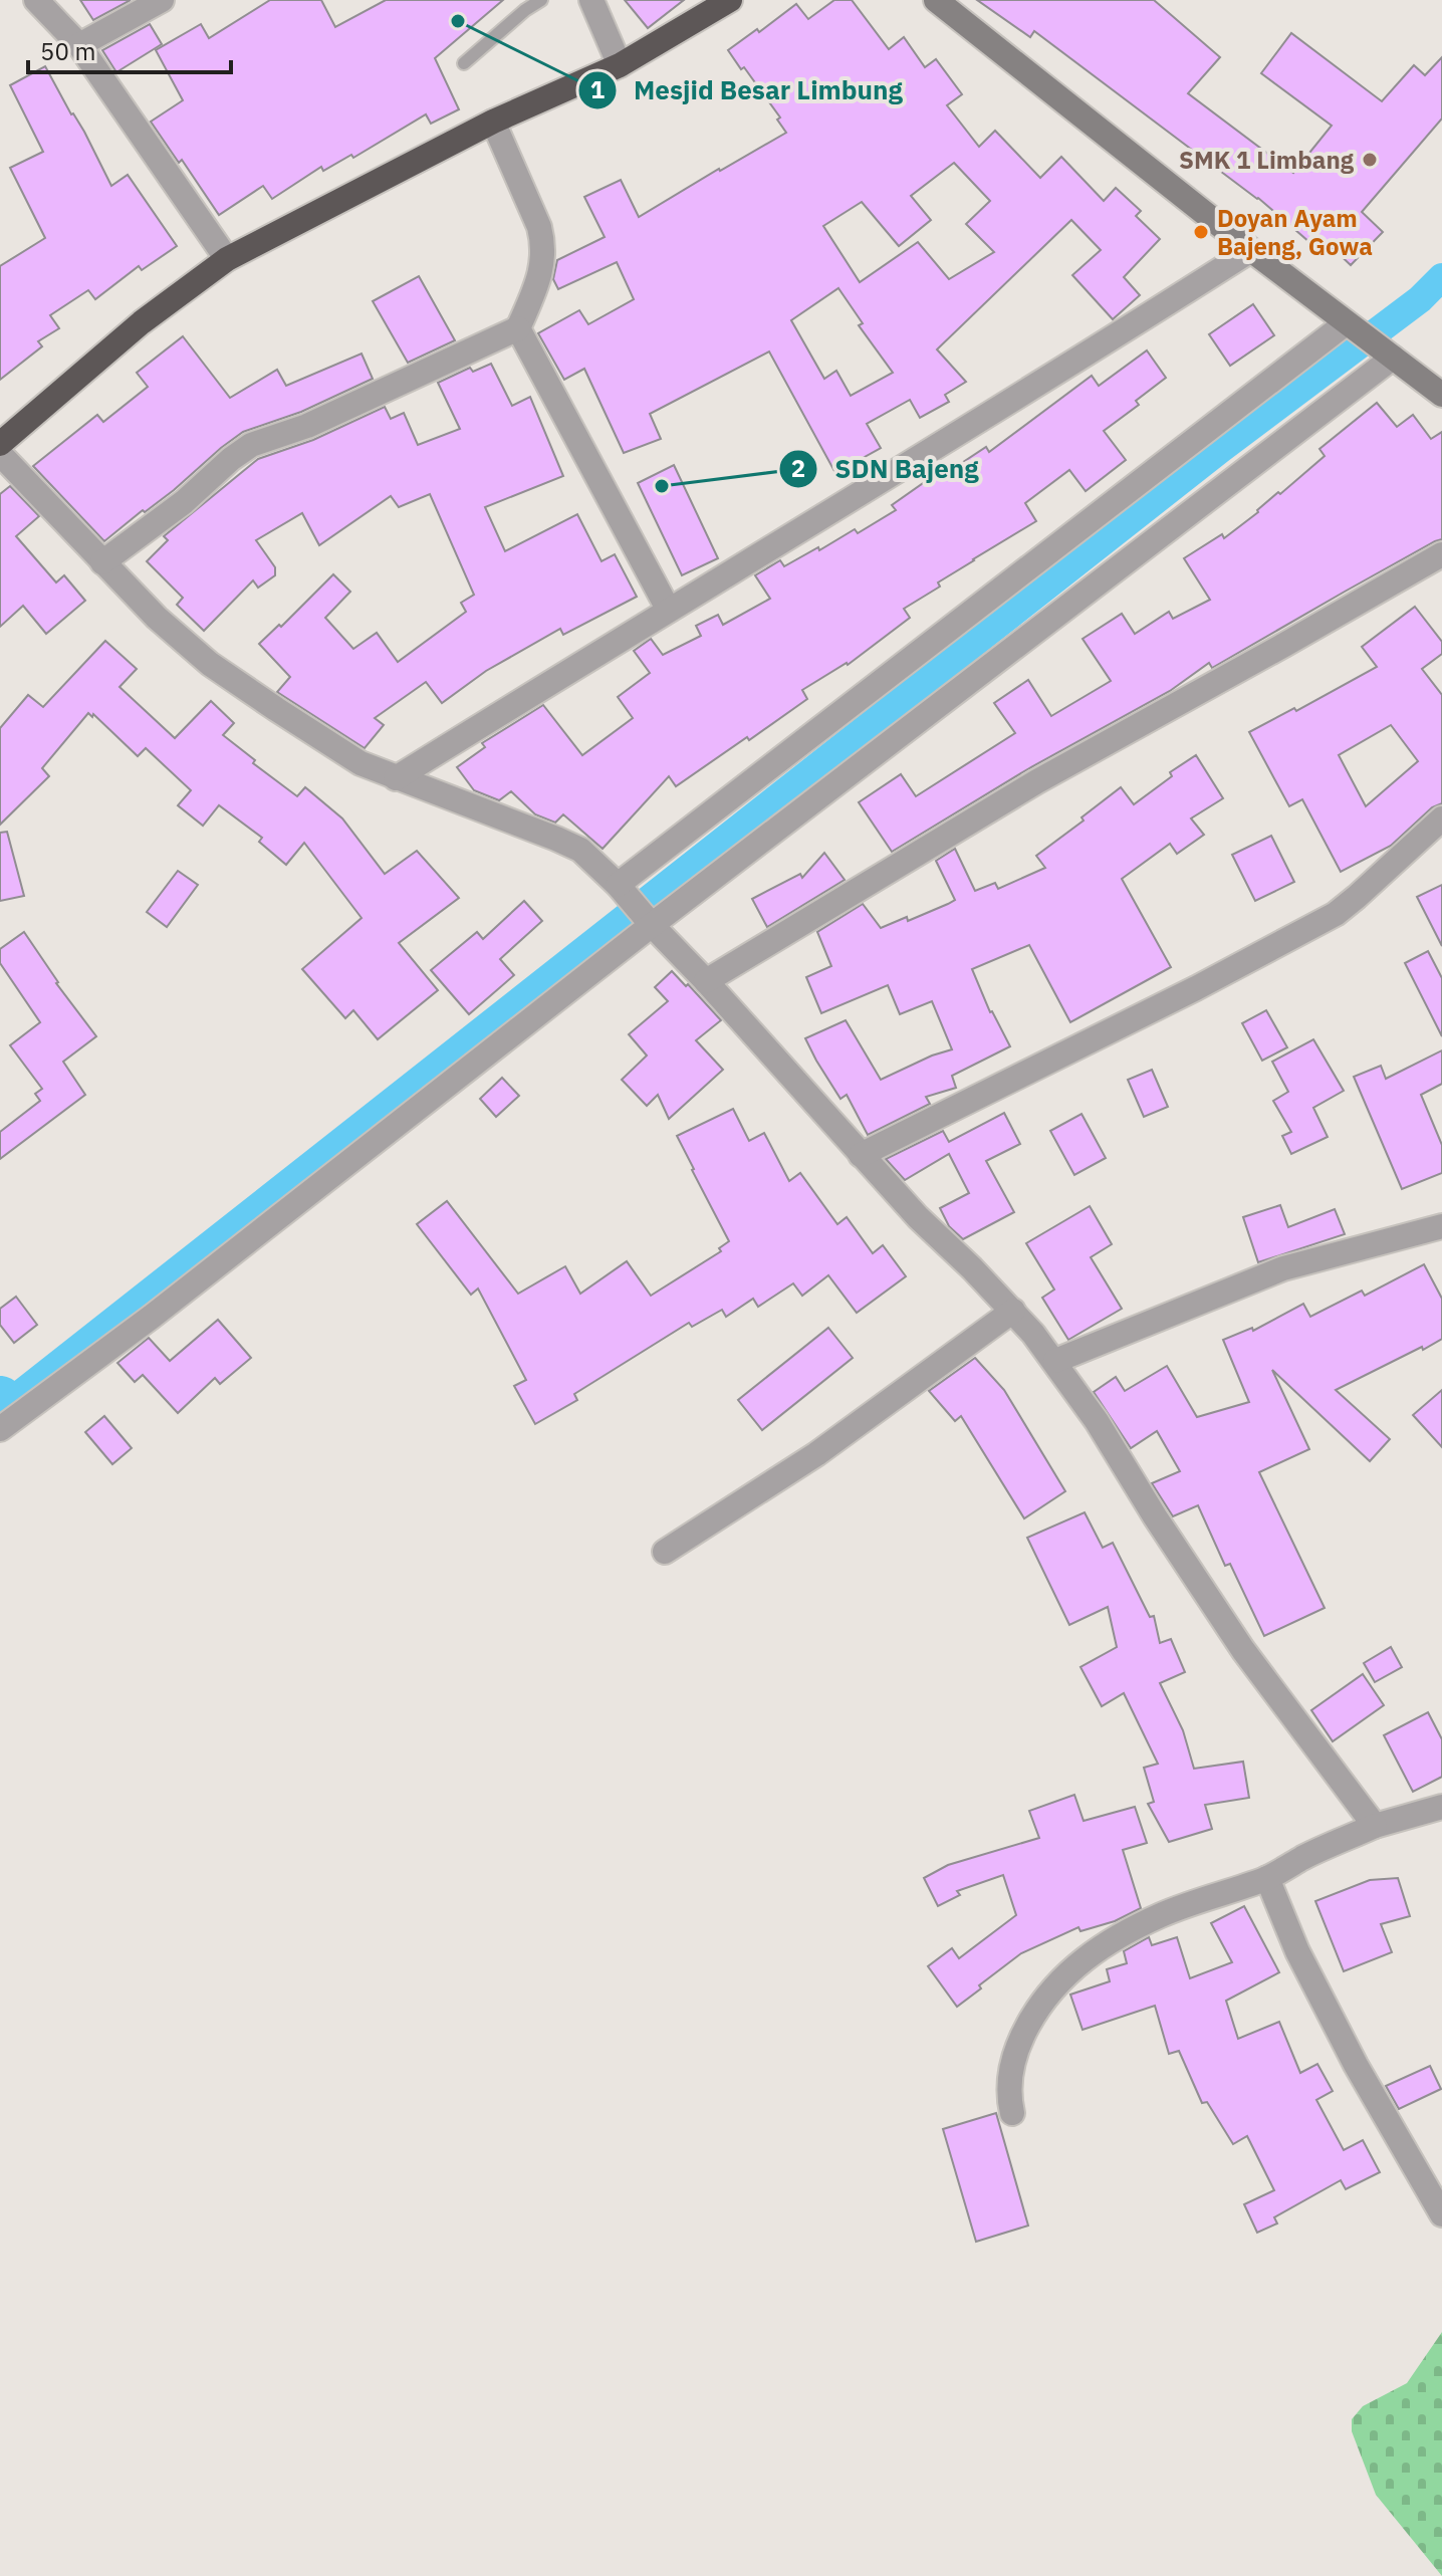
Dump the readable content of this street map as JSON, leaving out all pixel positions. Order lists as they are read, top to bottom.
{
  "places": [
    "Mesjid Besar Limbung",
    "SMK 1 Limbang",
    "Doyan Ayam Bajeng, Gowa",
    "SDN Bajeng"
  ],
  "scale_bar": "50 m"
}
